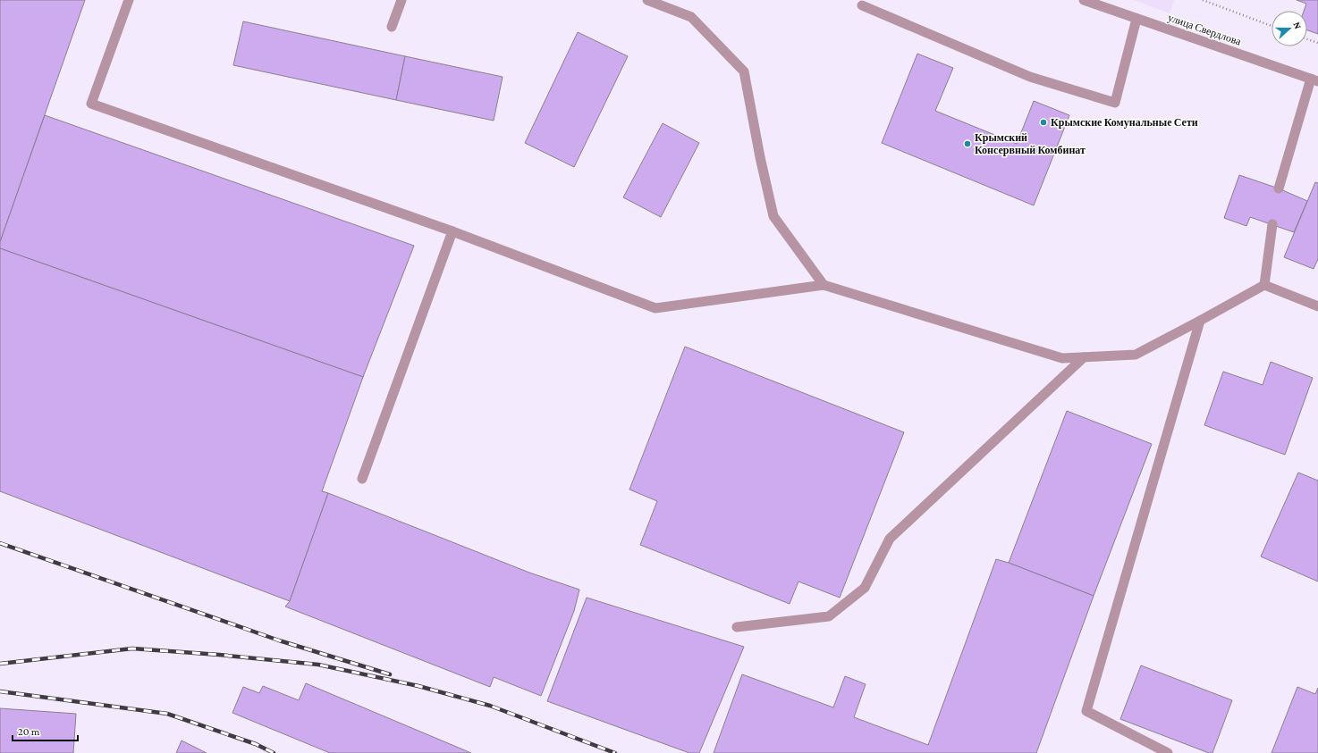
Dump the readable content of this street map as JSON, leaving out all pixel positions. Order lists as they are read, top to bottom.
{
  "streets": {
    "street": ["улица Свердлова"]
  },
  "places": ["Крымские Комунальные Сети", "Крымский Консервный Комбинат"],
  "scale_bar": "20 m",
  "north": "right"
}
